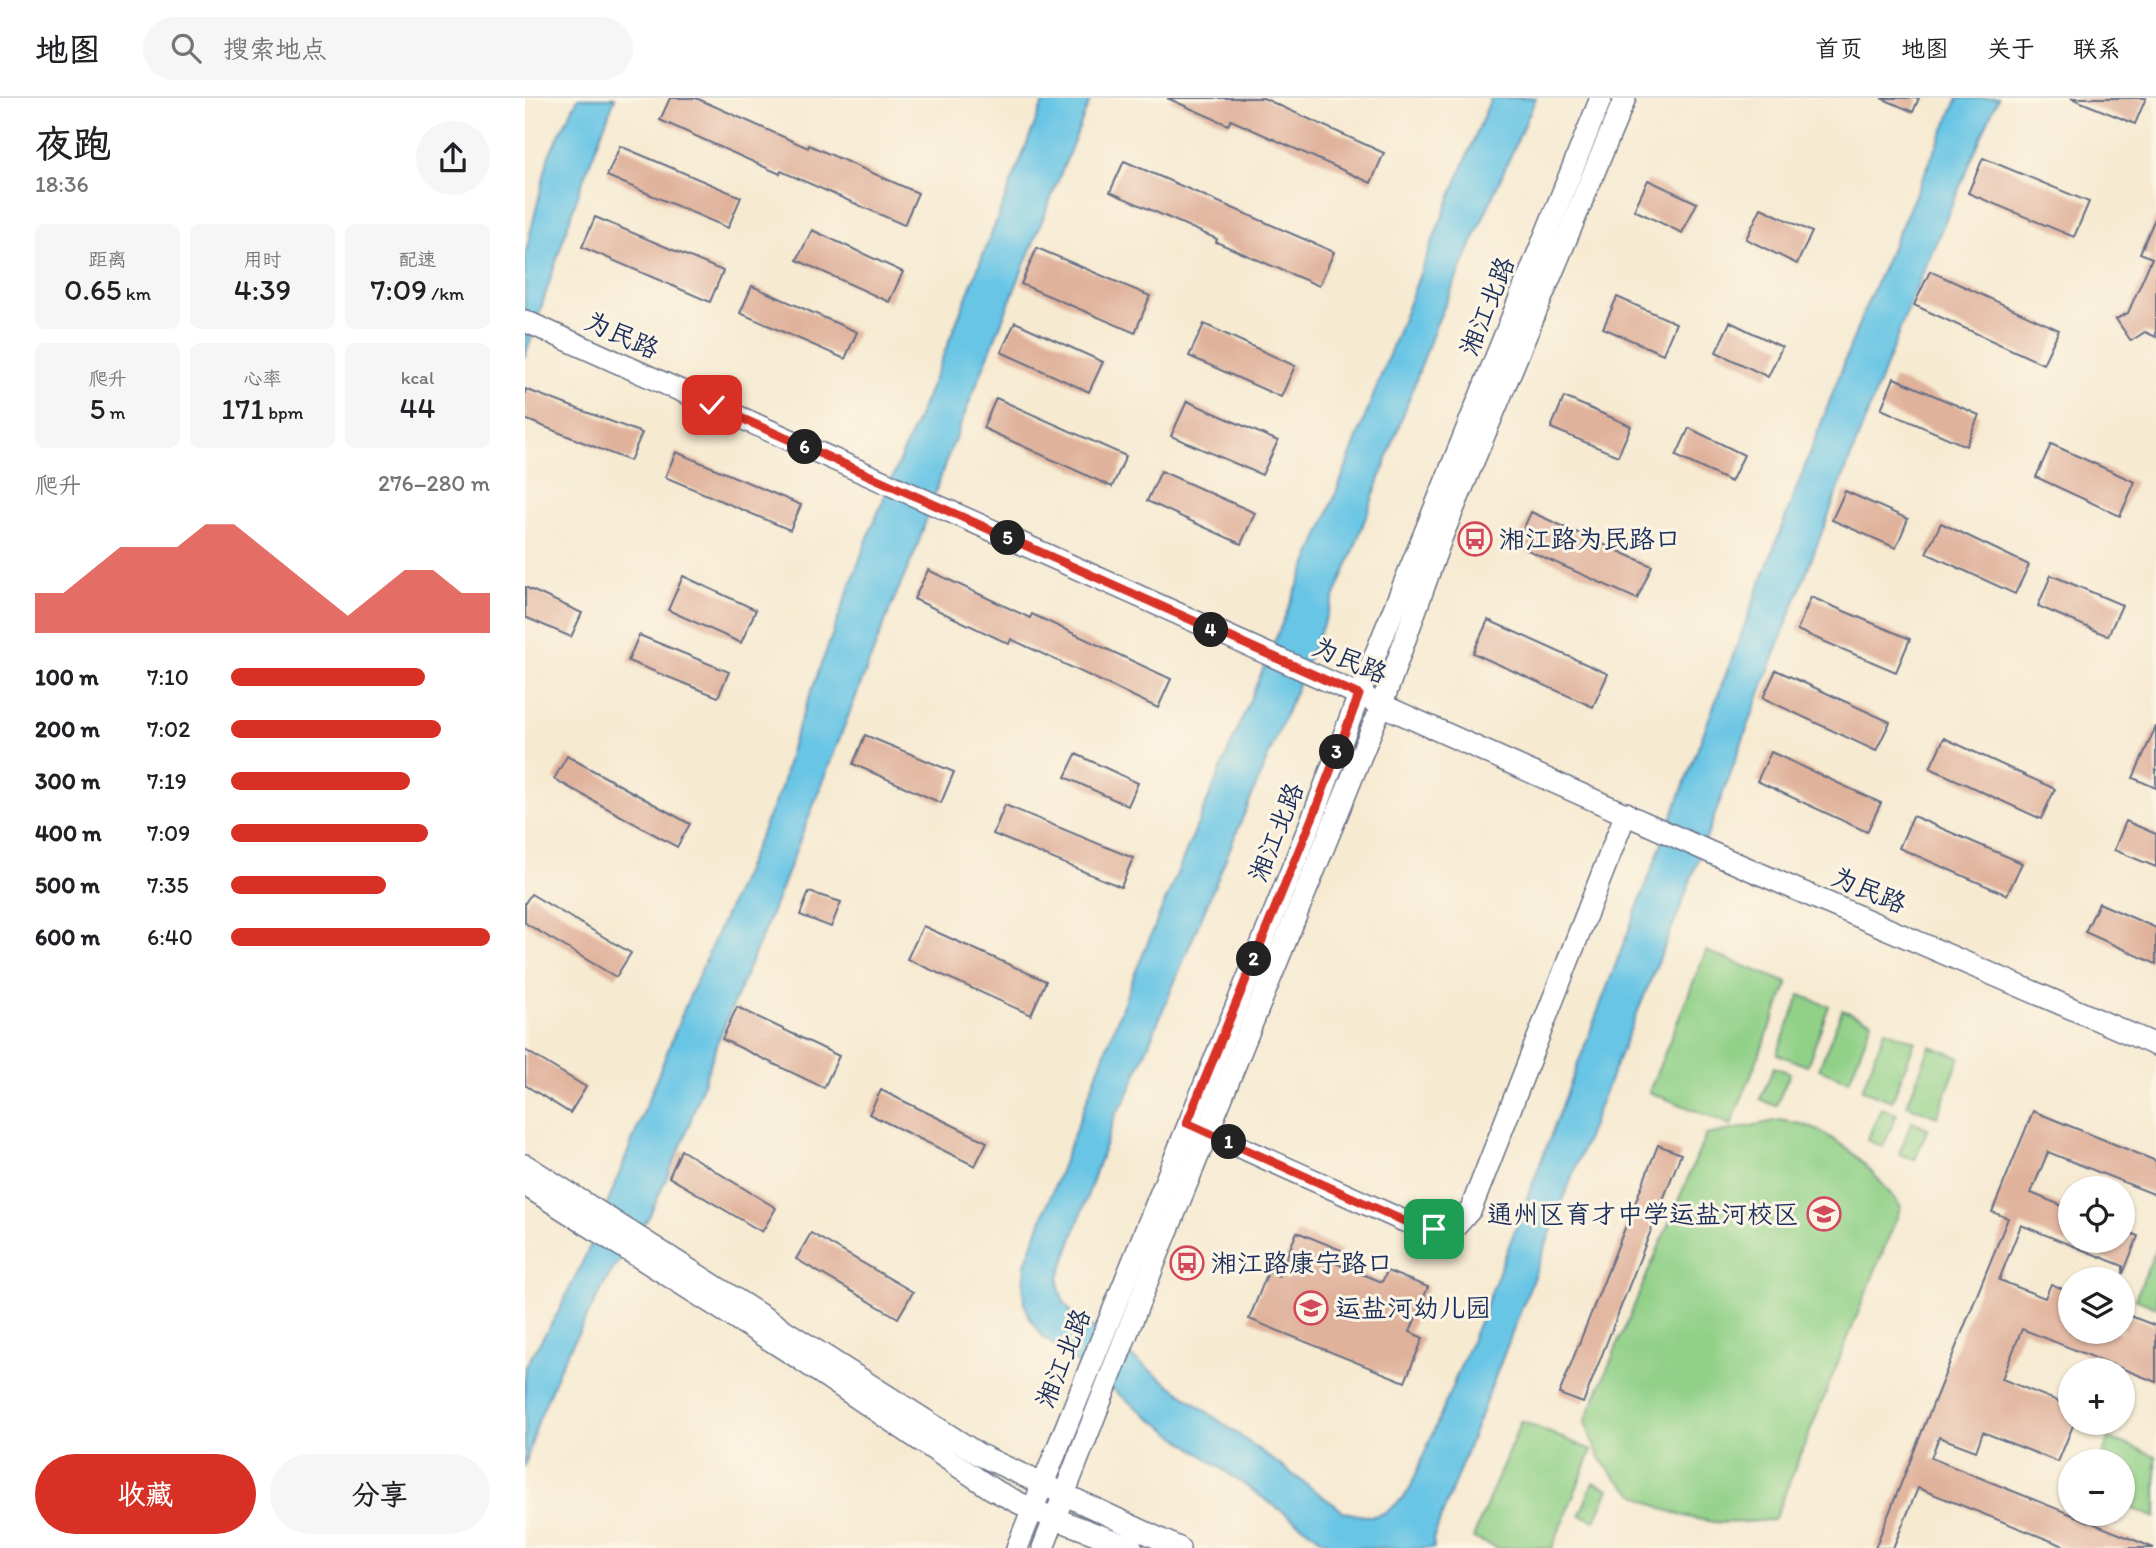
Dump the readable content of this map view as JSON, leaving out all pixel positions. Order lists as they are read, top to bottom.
{
  "streets": {
    "street": ["湘江北路", "为民路"]
  },
  "crossings": [
    ["湘江北路", "为民路"]
  ],
  "places": {
    "bus stop": ["湘江路为民路口", "湘江路康宁路口"],
    "school or university": ["通州区育才中学运盐河校区", "运盐河幼儿园"]
  },
  "page": {
    "header": "地图",
    "search": "搜索地点",
    "nav": [
      "首页",
      "地图",
      "关于",
      "联系"
    ],
    "heading": ["夜跑", "18:36"],
    "stats": [
      ["距离", "0.65 km"],
      ["用时", "4:39"],
      ["配速", "7:09 /km"],
      ["爬升", "5 m"],
      ["心率", "171 bpm"],
      ["kcal", "44"]
    ],
    "pins": [
      "6",
      "5",
      "4",
      "3",
      "2",
      "1"
    ],
    "chart": ["爬升", "276–280 m"],
    "list": [
      {
        "name": "100 m",
        "note": "7:10"
      },
      {
        "name": "200 m",
        "note": "7:02"
      },
      {
        "name": "300 m",
        "note": "7:19"
      },
      {
        "name": "400 m",
        "note": "7:09"
      },
      {
        "name": "500 m",
        "note": "7:35"
      },
      {
        "name": "600 m",
        "note": "6:40"
      }
    ],
    "map_buttons": ["+", "−"],
    "buttons": ["收藏", "分享"]
  }
}
